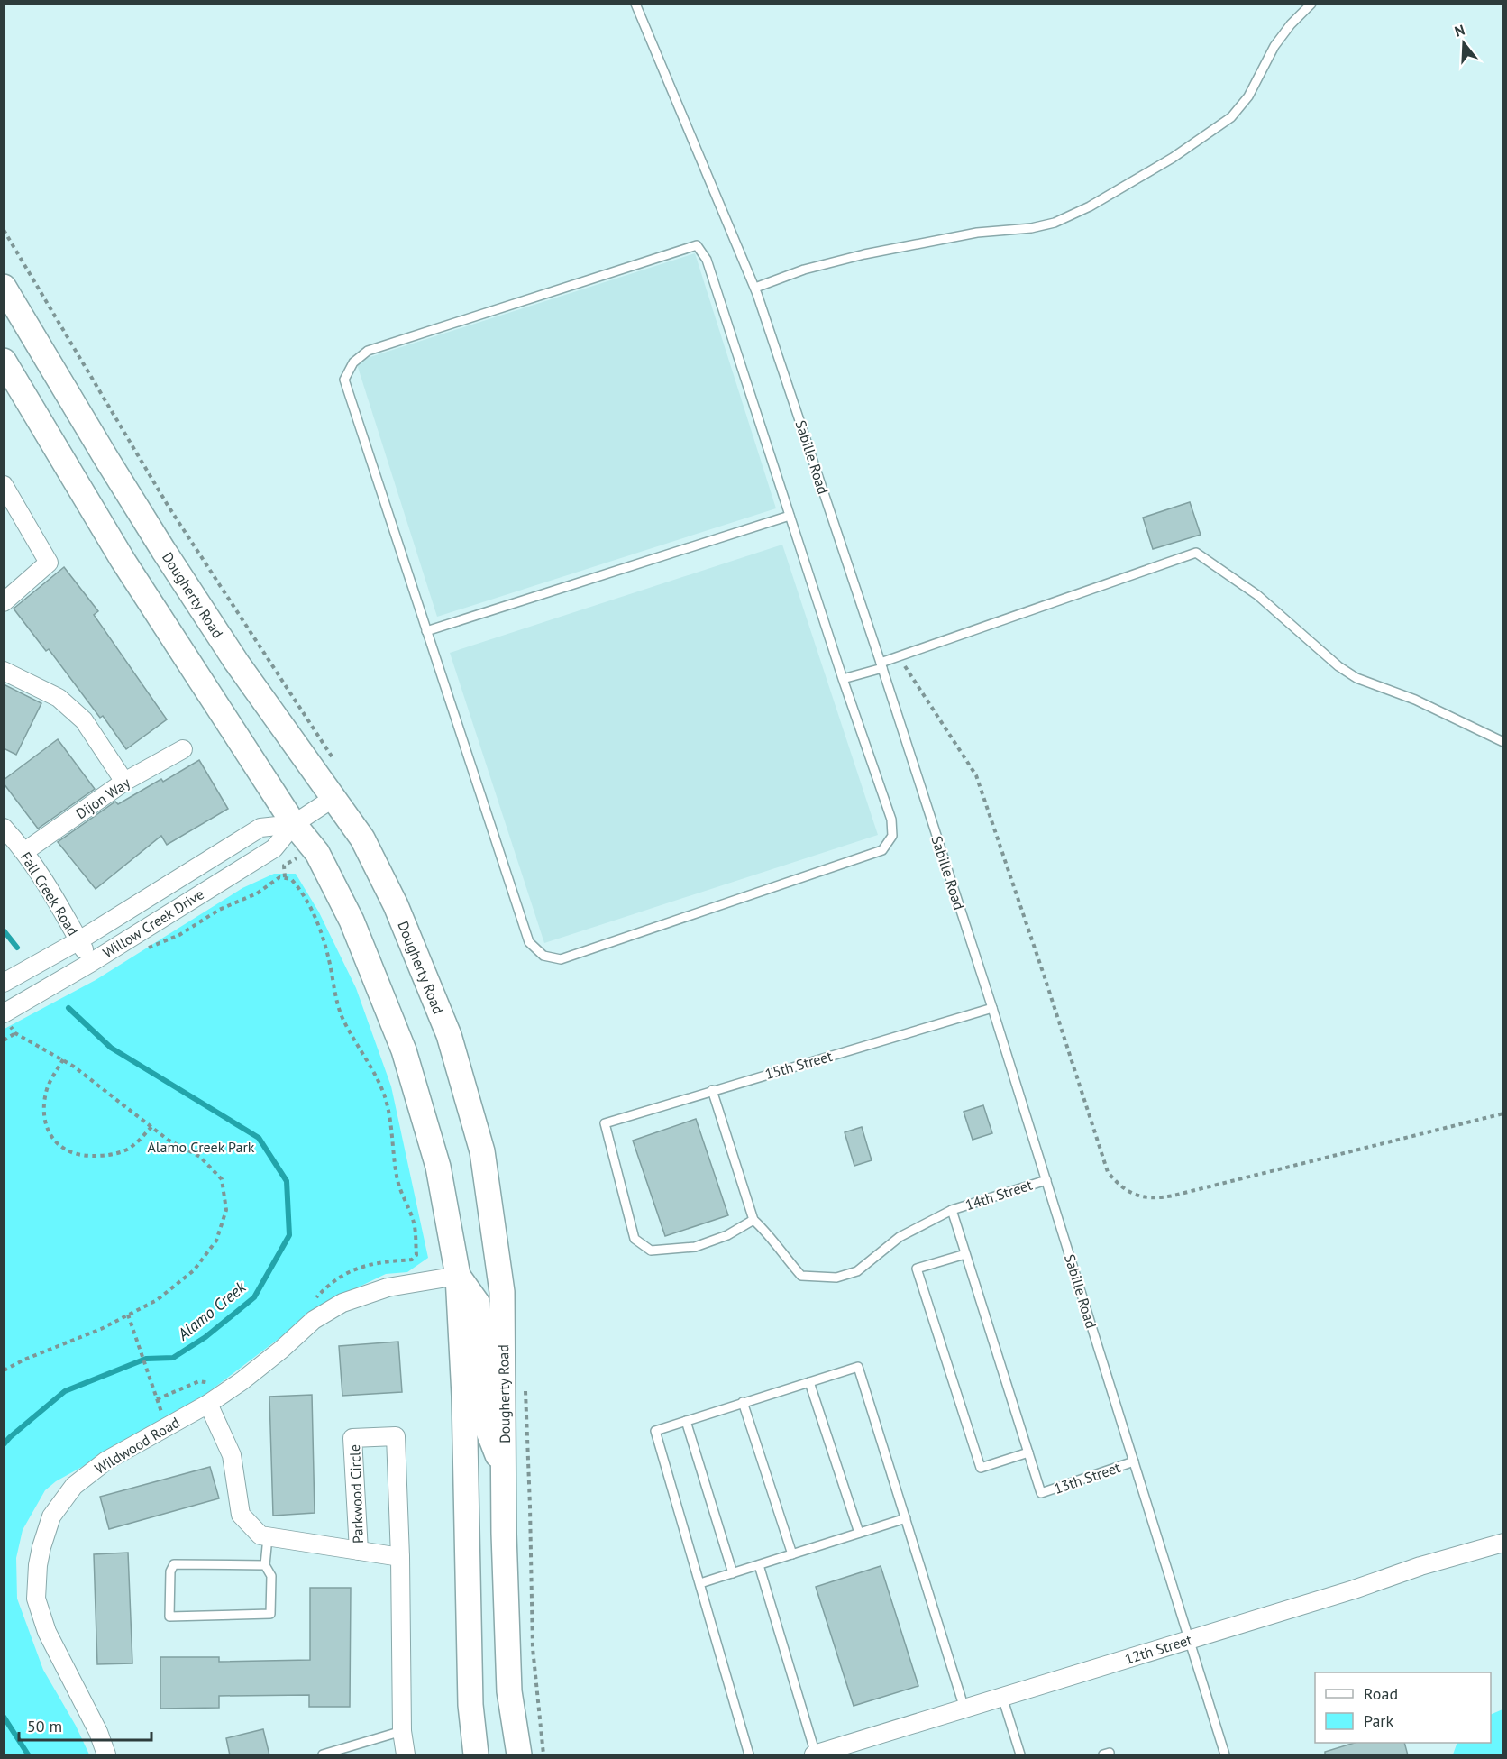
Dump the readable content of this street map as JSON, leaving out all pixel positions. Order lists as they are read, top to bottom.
{
  "streets": {
    "main road": ["Dougherty Road"],
    "street": [
      "Dijon Way",
      "Fall Creek Road",
      "Willow Creek Drive",
      "Wildwood Road",
      "Parkwood Circle",
      "12th Street"
    ],
    "lane": [
      "Sabille Road",
      "15th Street",
      "14th Street",
      "13th Street"
    ]
  },
  "crossings": [
    ["Sabille Road", "15th Street"],
    ["Sabille Road", "14th Street"],
    ["Sabille Road", "13th Street"],
    ["Sabille Road", "12th Street"],
    ["Dougherty Road", "Willow Creek Drive"],
    ["Dijon Way", "Fall Creek Road"],
    ["Fall Creek Road", "Willow Creek Drive"],
    ["15th Street", "14th Street"],
    ["Wildwood Road", "Parkwood Circle"]
  ],
  "water": ["Alamo Creek"],
  "parks": ["Alamo Creek Park"],
  "legend": ["Road", "Park"],
  "scale_bar": "50 m",
  "north": "top"
}
